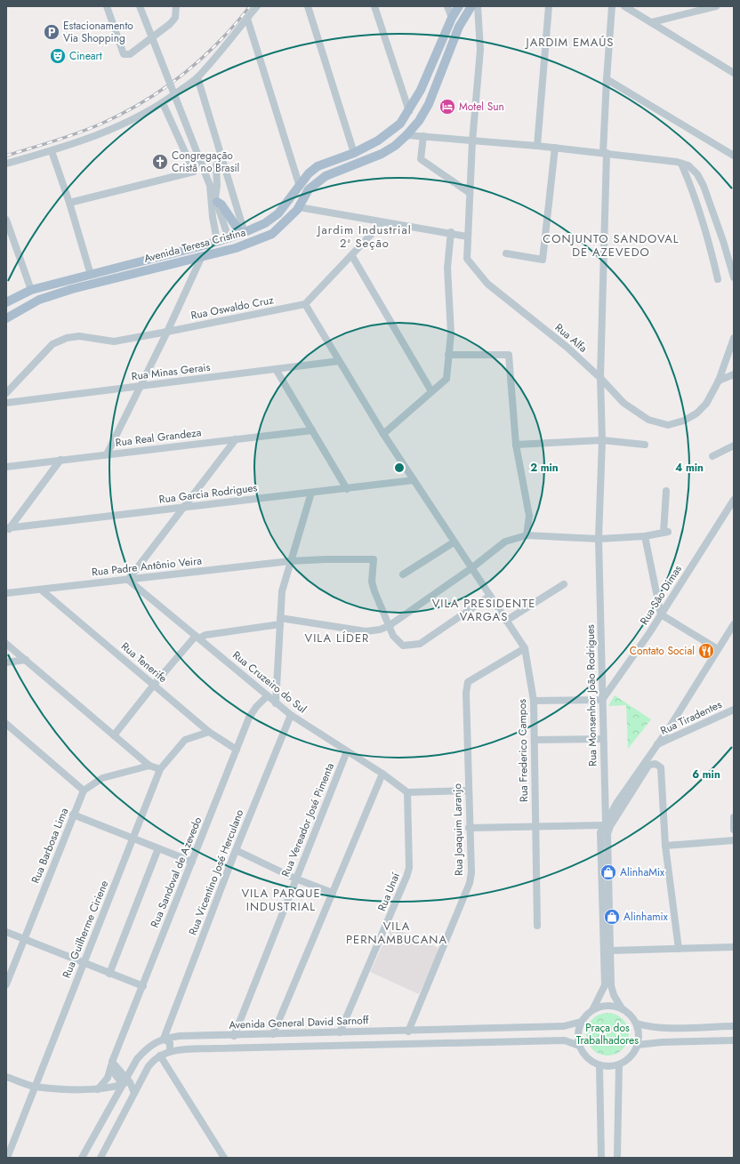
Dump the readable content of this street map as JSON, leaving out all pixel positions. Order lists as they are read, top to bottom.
{
  "streets": {
    "main road": ["Avenida Teresa Cristina"],
    "street": [
      "Rua Oswaldo Cruz",
      "Rua Alfa",
      "Rua Minas Gerais",
      "Rua Real Grandeza",
      "Rua Garcia Rodrigues",
      "Rua Padre Antônio Veira",
      "Rua São Dimas",
      "Rua Tenerife",
      "Rua Cruzeiro do Sul",
      "Rua Monsenhor João Rodrigues",
      "Rua Tiradentes",
      "Rua Frederico Campos",
      "Rua Vereador José Pimenta",
      "Rua Joaquim Laranjo",
      "Rua Barbosa Lima",
      "Rua Sandoval de Azevedo",
      "Rua Vicentino José Herculano",
      "Rua Unaí",
      "Rua Guilherme Ciriene",
      "Avenida General David Sarnoff"
    ]
  },
  "crossings": [
    ["Rua Oswaldo Cruz", "Rua Frederico Campos"],
    ["Rua Alfa", "Rua Monsenhor João Rodrigues"],
    ["Rua Minas Gerais", "Rua Frederico Campos"],
    ["Rua Garcia Rodrigues", "Rua Frederico Campos"],
    ["Rua Padre Antônio Veira", "Rua Tenerife"],
    ["Rua Padre Antônio Veira", "Rua Cruzeiro do Sul"],
    ["Rua São Dimas", "Rua Monsenhor João Rodrigues"],
    ["Rua Tenerife", "Rua Sandoval de Azevedo"],
    ["Rua Tenerife", "Rua Guilherme Ciriene"],
    ["Rua Cruzeiro do Sul", "Rua Vereador José Pimenta"],
    ["Rua Cruzeiro do Sul", "Rua Sandoval de Azevedo"],
    ["Rua Cruzeiro do Sul", "Rua Vicentino José Herculano"],
    ["Rua Cruzeiro do Sul", "Rua Unaí"],
    ["Rua Monsenhor João Rodrigues", "Avenida General David Sarnoff"],
    ["Rua Frederico Campos", "Rua Joaquim Laranjo"],
    ["Rua Vereador José Pimenta", "Avenida General David Sarnoff"],
    ["Rua Joaquim Laranjo", "Avenida General David Sarnoff"],
    ["Rua Vicentino José Herculano", "Avenida General David Sarnoff"],
    ["Rua Unaí", "Avenida General David Sarnoff"]
  ],
  "districts": [
    "JARDIM EMAÚS",
    "Jardim Industrial 2ª Seção",
    "CONJUNTO SANDOVAL DE AZEVEDO",
    "VILA PRESIDENTE VARGAS",
    "VILA LÍDER",
    "VILA PARQUE INDUSTRIAL",
    "VILA PERNAMBUCANA"
  ],
  "parks": ["Praça dos Trabalhadores"],
  "places": {
    "parking": ["Estacionamento Via Shopping"],
    "theatre": ["Cineart"],
    "hotel": ["Motel Sun"],
    "church": ["Congregação Cristã no Brasil"],
    "restaurant": ["Contato Social"],
    "shop": ["AlinhaMix", "Alinhamix"]
  },
  "rings": ["2 min", "4 min", "6 min"]
}
